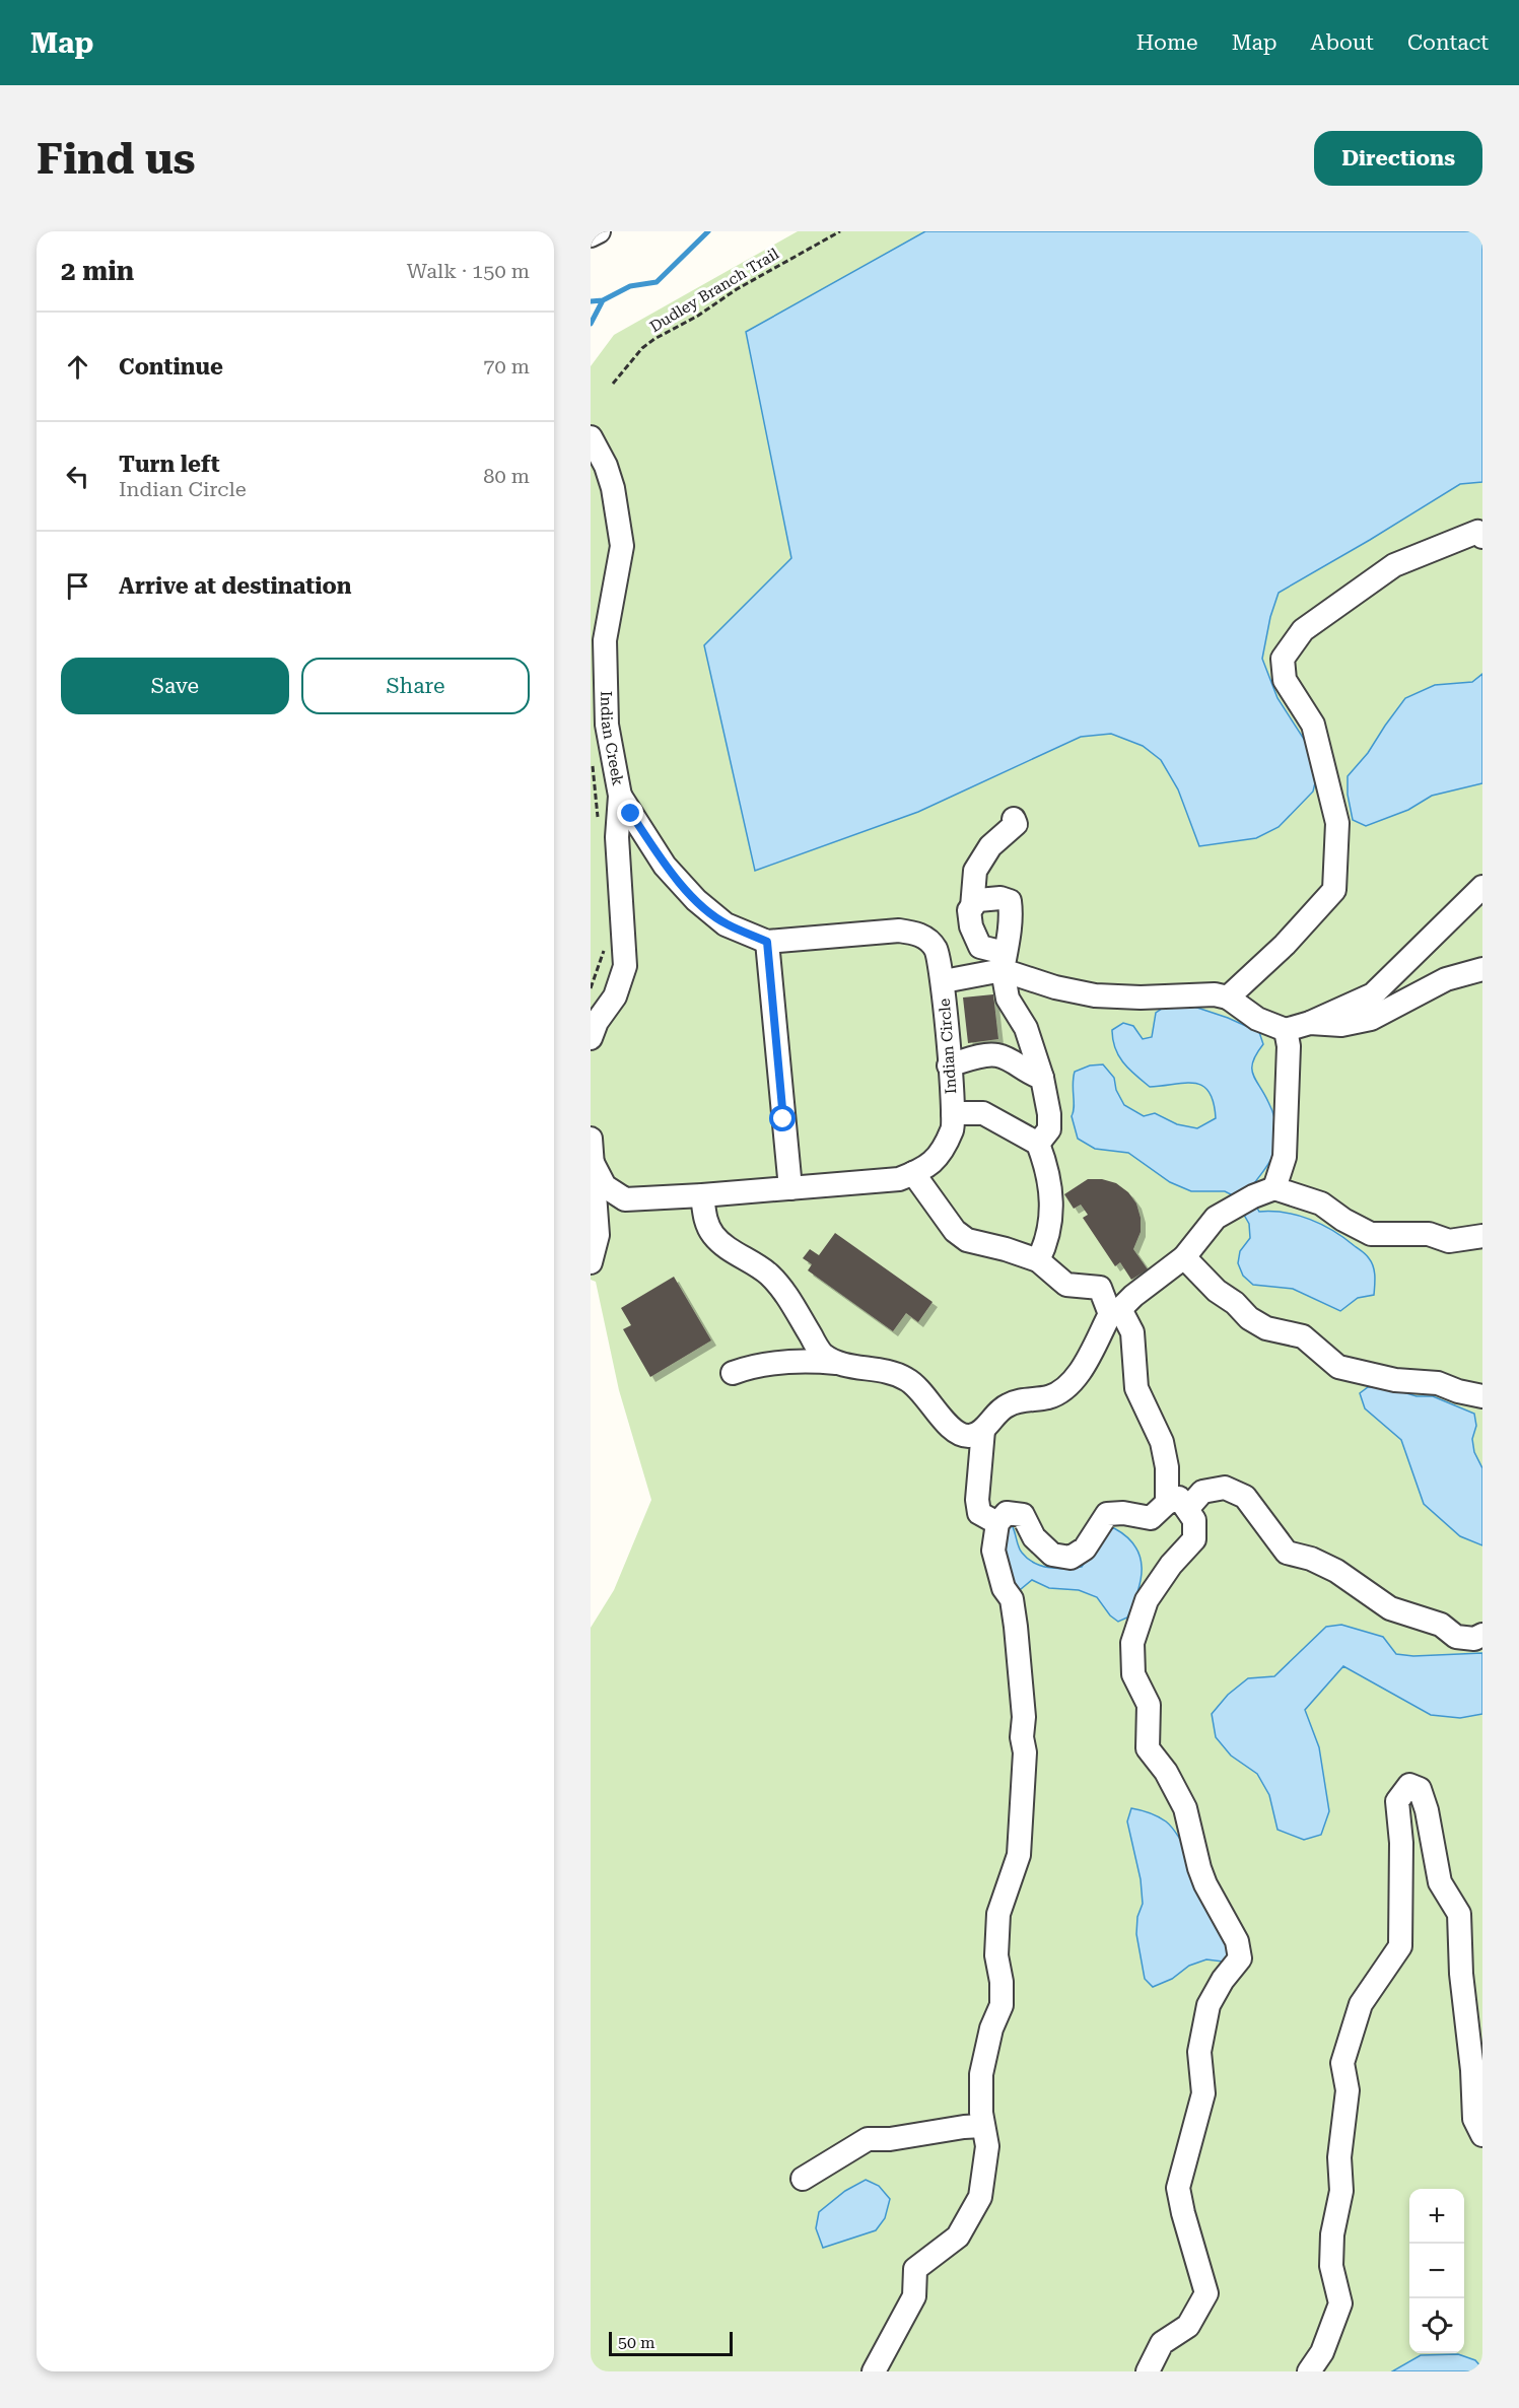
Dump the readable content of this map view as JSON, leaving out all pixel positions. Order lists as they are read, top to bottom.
{
  "streets": {
    "lane": ["Indian Creek", "Indian Circle"],
    "path": ["Dudley Branch Trail"]
  },
  "crossings": [
    ["Indian Creek", "Indian Circle"]
  ],
  "scale_bar": "50 m",
  "page": {
    "header": "Map",
    "nav": [
      "Home",
      "Map",
      "About",
      "Contact"
    ],
    "buttons": [
      "Directions",
      ["Save", "Share"]
    ],
    "title": "Find us",
    "heading": ["2 min", "Walk · 150 m"],
    "list": [
      ["Continue", "70 m"],
      ["Turn left", "Indian Circle", "80 m"],
      "Arrive at destination"
    ],
    "map_buttons": ["+", "−"],
    "scale": "50 m"
  }
}
